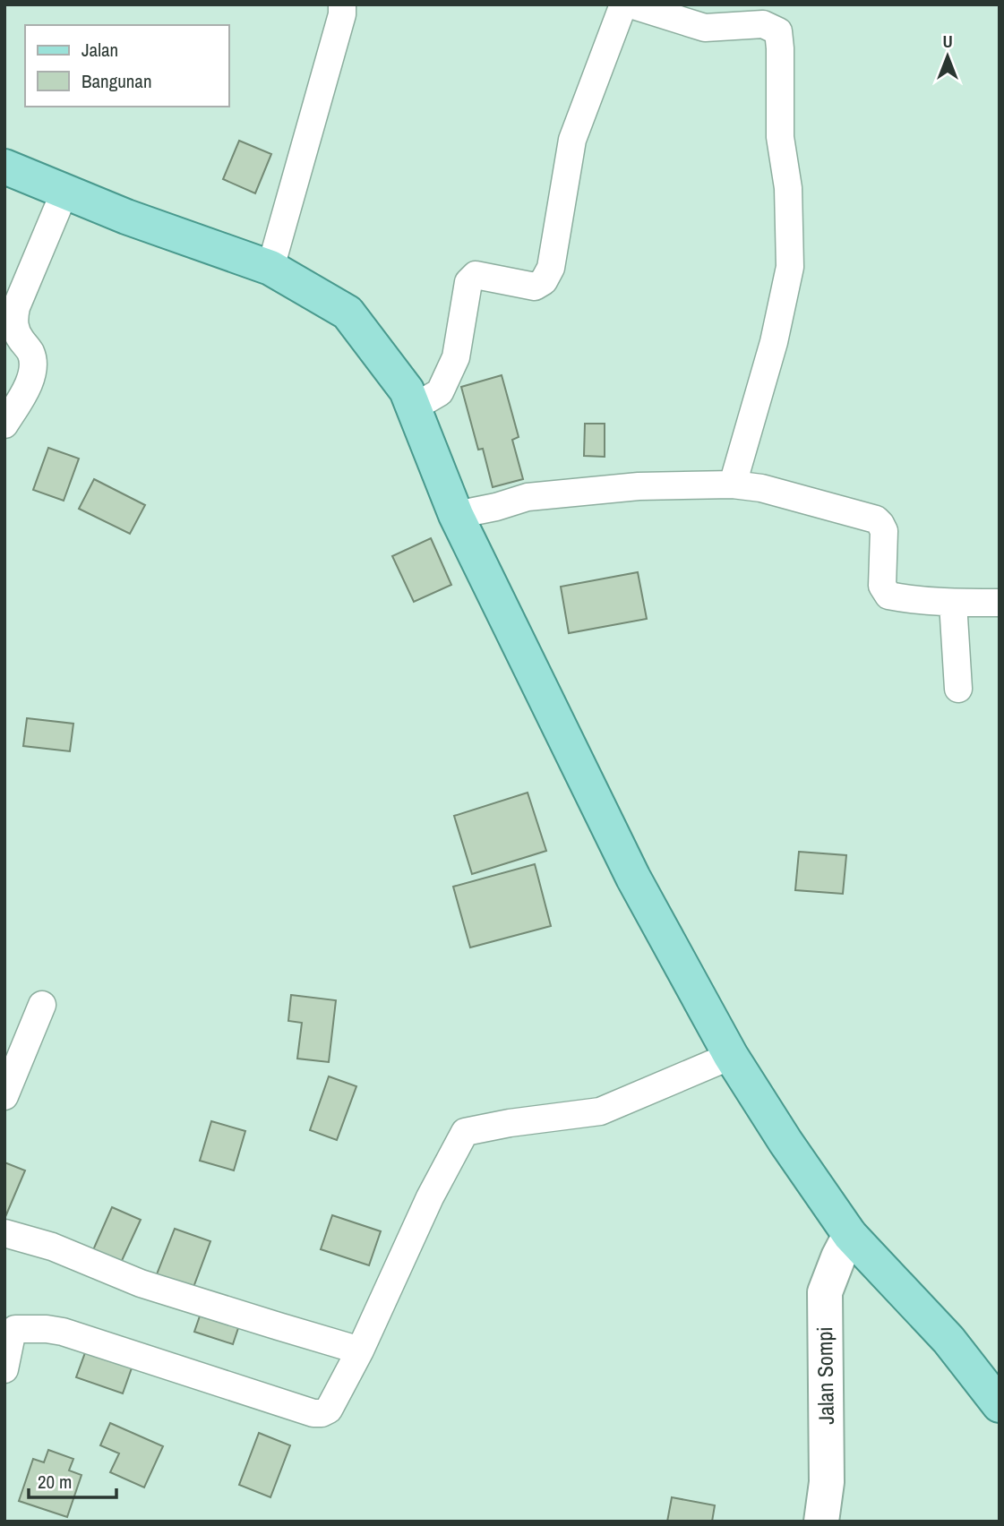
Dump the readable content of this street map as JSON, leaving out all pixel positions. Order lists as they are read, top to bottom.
{
  "streets": {
    "street": ["Jalan Sompi"]
  },
  "legend": ["Jalan", "Bangunan"],
  "scale_bar": "20 m",
  "north": "top"
}
